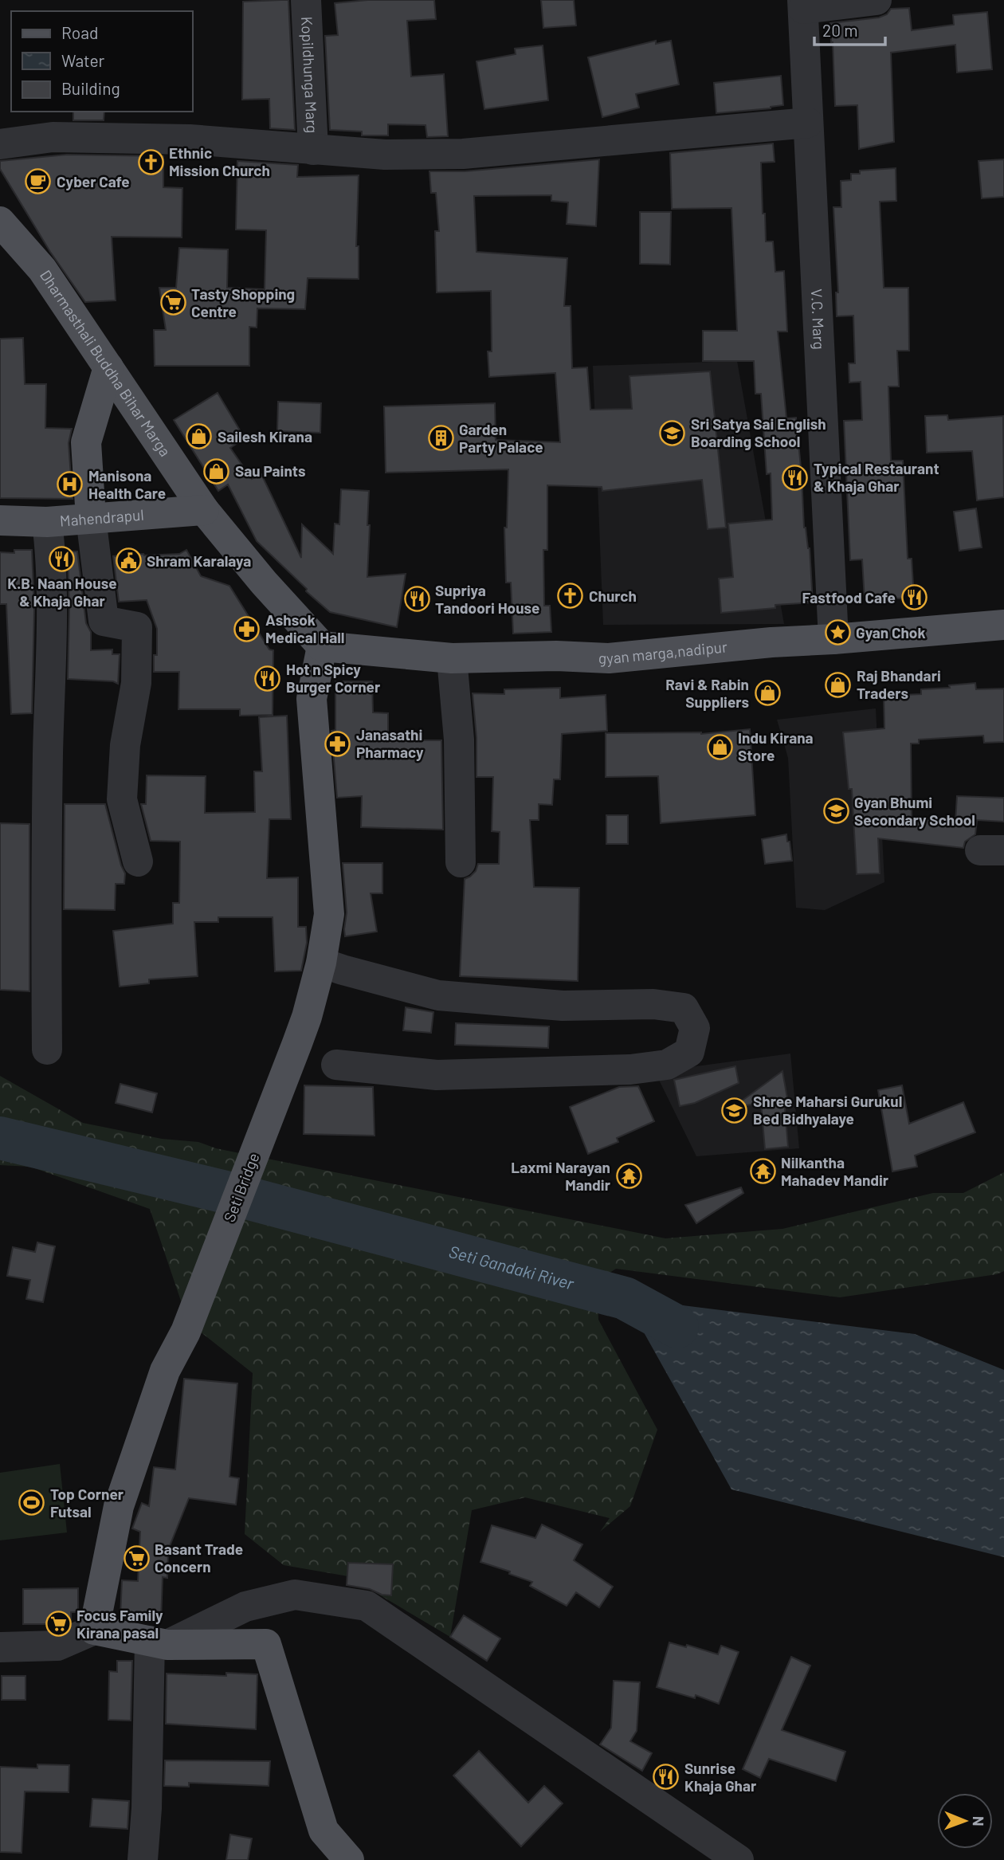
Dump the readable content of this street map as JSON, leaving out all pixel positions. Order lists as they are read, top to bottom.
{
  "streets": {
    "main road": [
      "Dharmasthali Buddha Bihar Marga",
      "Mahendrapul",
      "gyan marga,nadipur",
      "Seti Bridge"
    ],
    "street": ["Kopildhunga Marg", "V.C. Marg"]
  },
  "crossings": [
    ["V.C. Marg", "gyan marga,nadipur"],
    ["Dharmasthali Buddha Bihar Marga", "Mahendrapul"],
    ["Dharmasthali Buddha Bihar Marga", "gyan marga,nadipur"],
    ["Dharmasthali Buddha Bihar Marga", "Seti Bridge"],
    ["gyan marga,nadipur", "Seti Bridge"]
  ],
  "water": ["Seti Gandaki River"],
  "places": {
    "church": ["Ethnic Mission Church", "Church"],
    "cafe": ["Cyber Cafe"],
    "supermarket": ["Tasty Shopping Centre", "Basant Trade Concern", "Focus Family Kirana pasal"],
    "school or university": ["Sri Satya Sai English Boarding School", "Gyan Bhumi Secondary School", "Shree Maharsi Gurukul Bed Bidhyalaye"],
    "shop": [
      "Sailesh Kirana",
      "Sau Paints",
      "Raj Bhandari Traders",
      "Ravi & Rabin Suppliers",
      "Indu Kirana Store"
    ],
    "building": ["Garden Party Palace"],
    "restaurant": [
      "Typical Restaurant & Khaja Ghar",
      "K.B. Naan House & Khaja Ghar",
      "Fastfood Cafe",
      "Supriya Tandoori House",
      "Hot n Spicy Burger Corner",
      "Sunrise Khaja Ghar"
    ],
    "hospital": ["Manisona Health Care"],
    "public building": ["Shram Karalaya"],
    "pharmacy": ["Ashsok Medical Hall", "Janasathi Pharmacy"],
    "place": ["Gyan Chok"],
    "temple": ["Nilkantha Mahadev Mandir", "Laxmi Narayan Mandir"],
    "sports": ["Top Corner Futsal"]
  },
  "legend": ["Road", "Water", "Building"],
  "scale_bar": "20 m",
  "north": "right"
}
